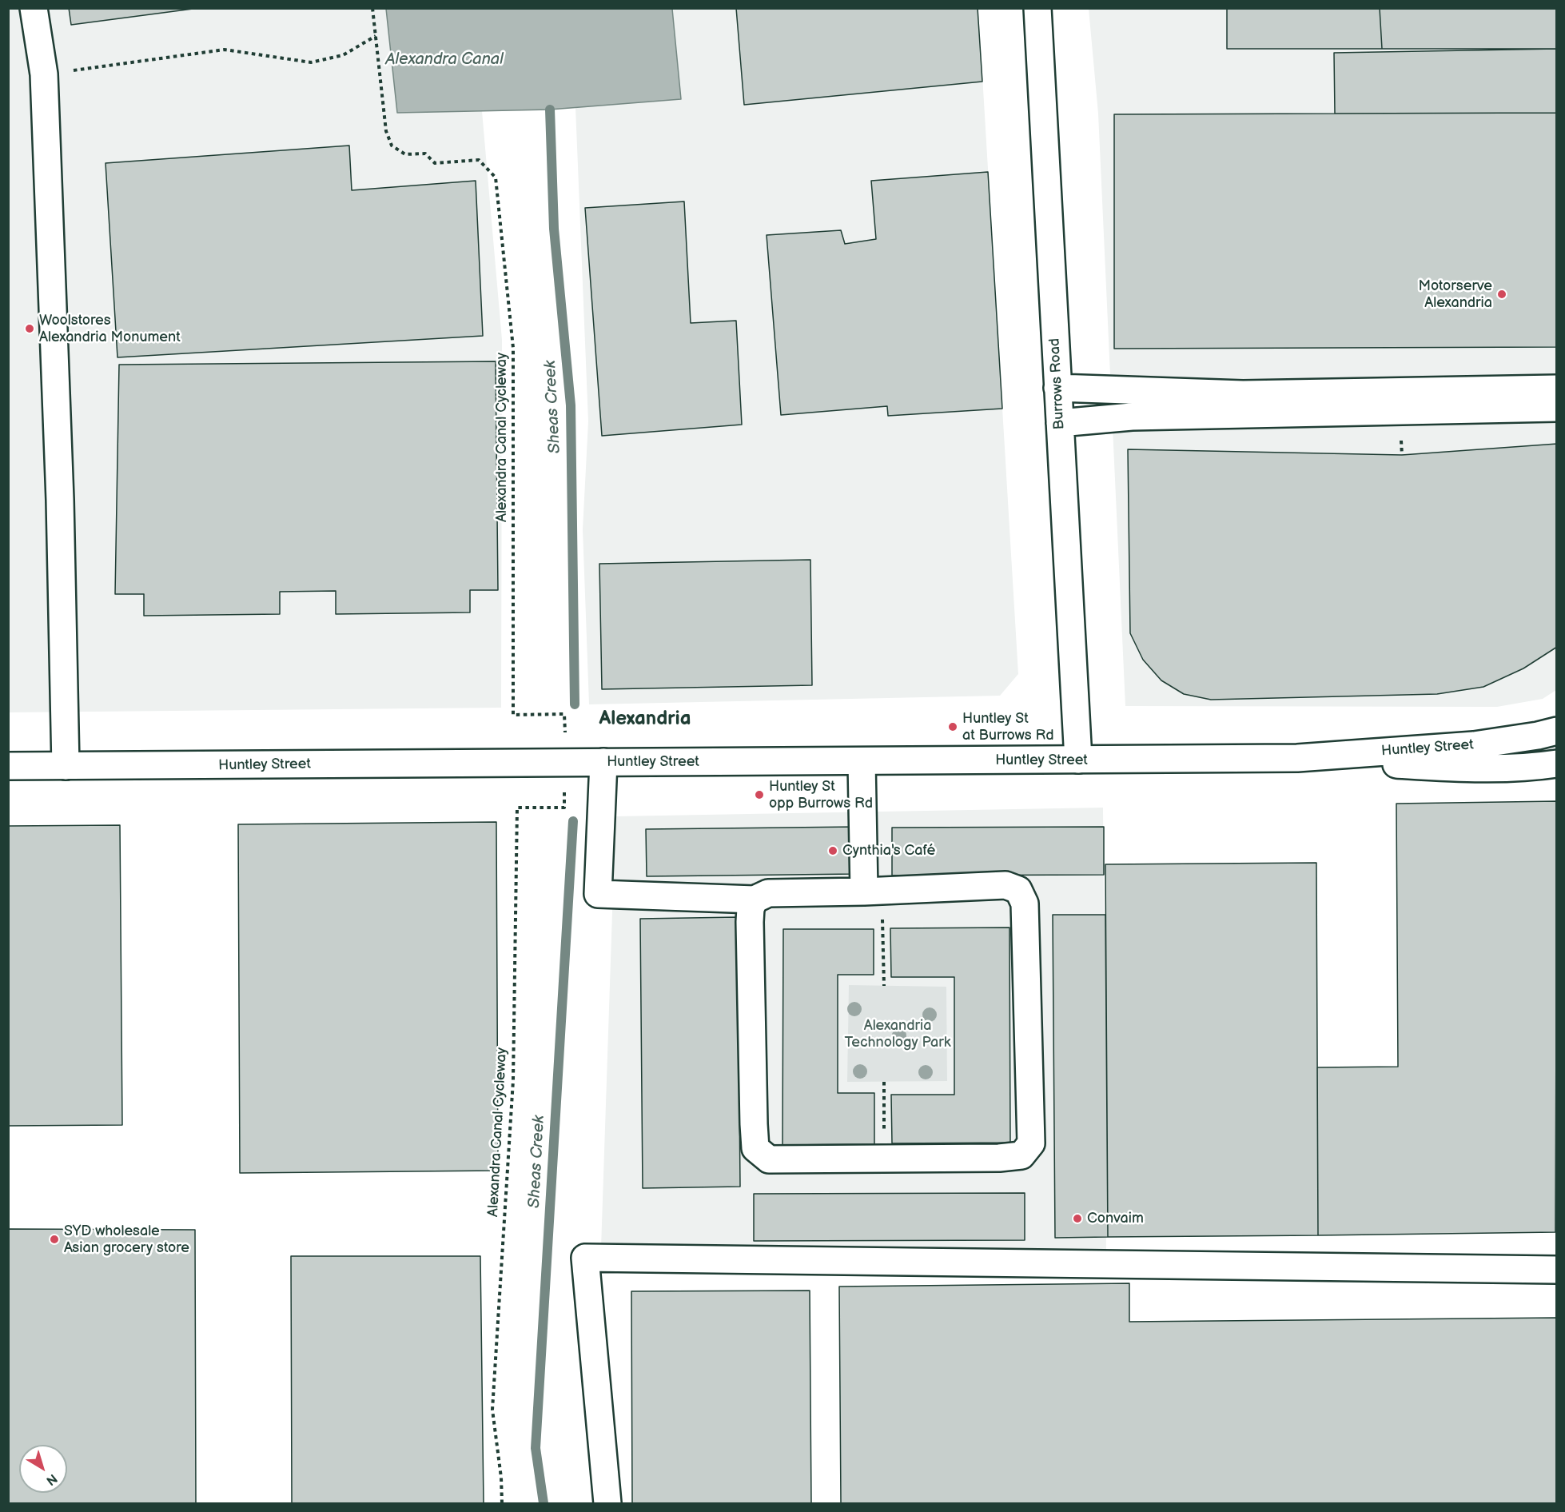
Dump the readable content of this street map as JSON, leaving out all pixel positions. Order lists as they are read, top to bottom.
{
  "streets": {
    "main road": ["Burrows Road", "Huntley Street"],
    "path": ["Alexandra Canal Cycleway"]
  },
  "crossings": [
    ["Burrows Road", "Huntley Street"]
  ],
  "districts": ["Alexandria"],
  "water": ["Alexandra Canal", "Sheas Creek"],
  "parks": ["Alexandria Technology Park"],
  "places": [
    "Motorserve Alexandria",
    "Woolstores Alexandria Monument",
    "Huntley St at Burrows Rd",
    "Huntley St opp Burrows Rd",
    "Cynthia's Café",
    "Convaim",
    "SYD wholesale Asian grocery store"
  ],
  "north": "bottom right"
}
